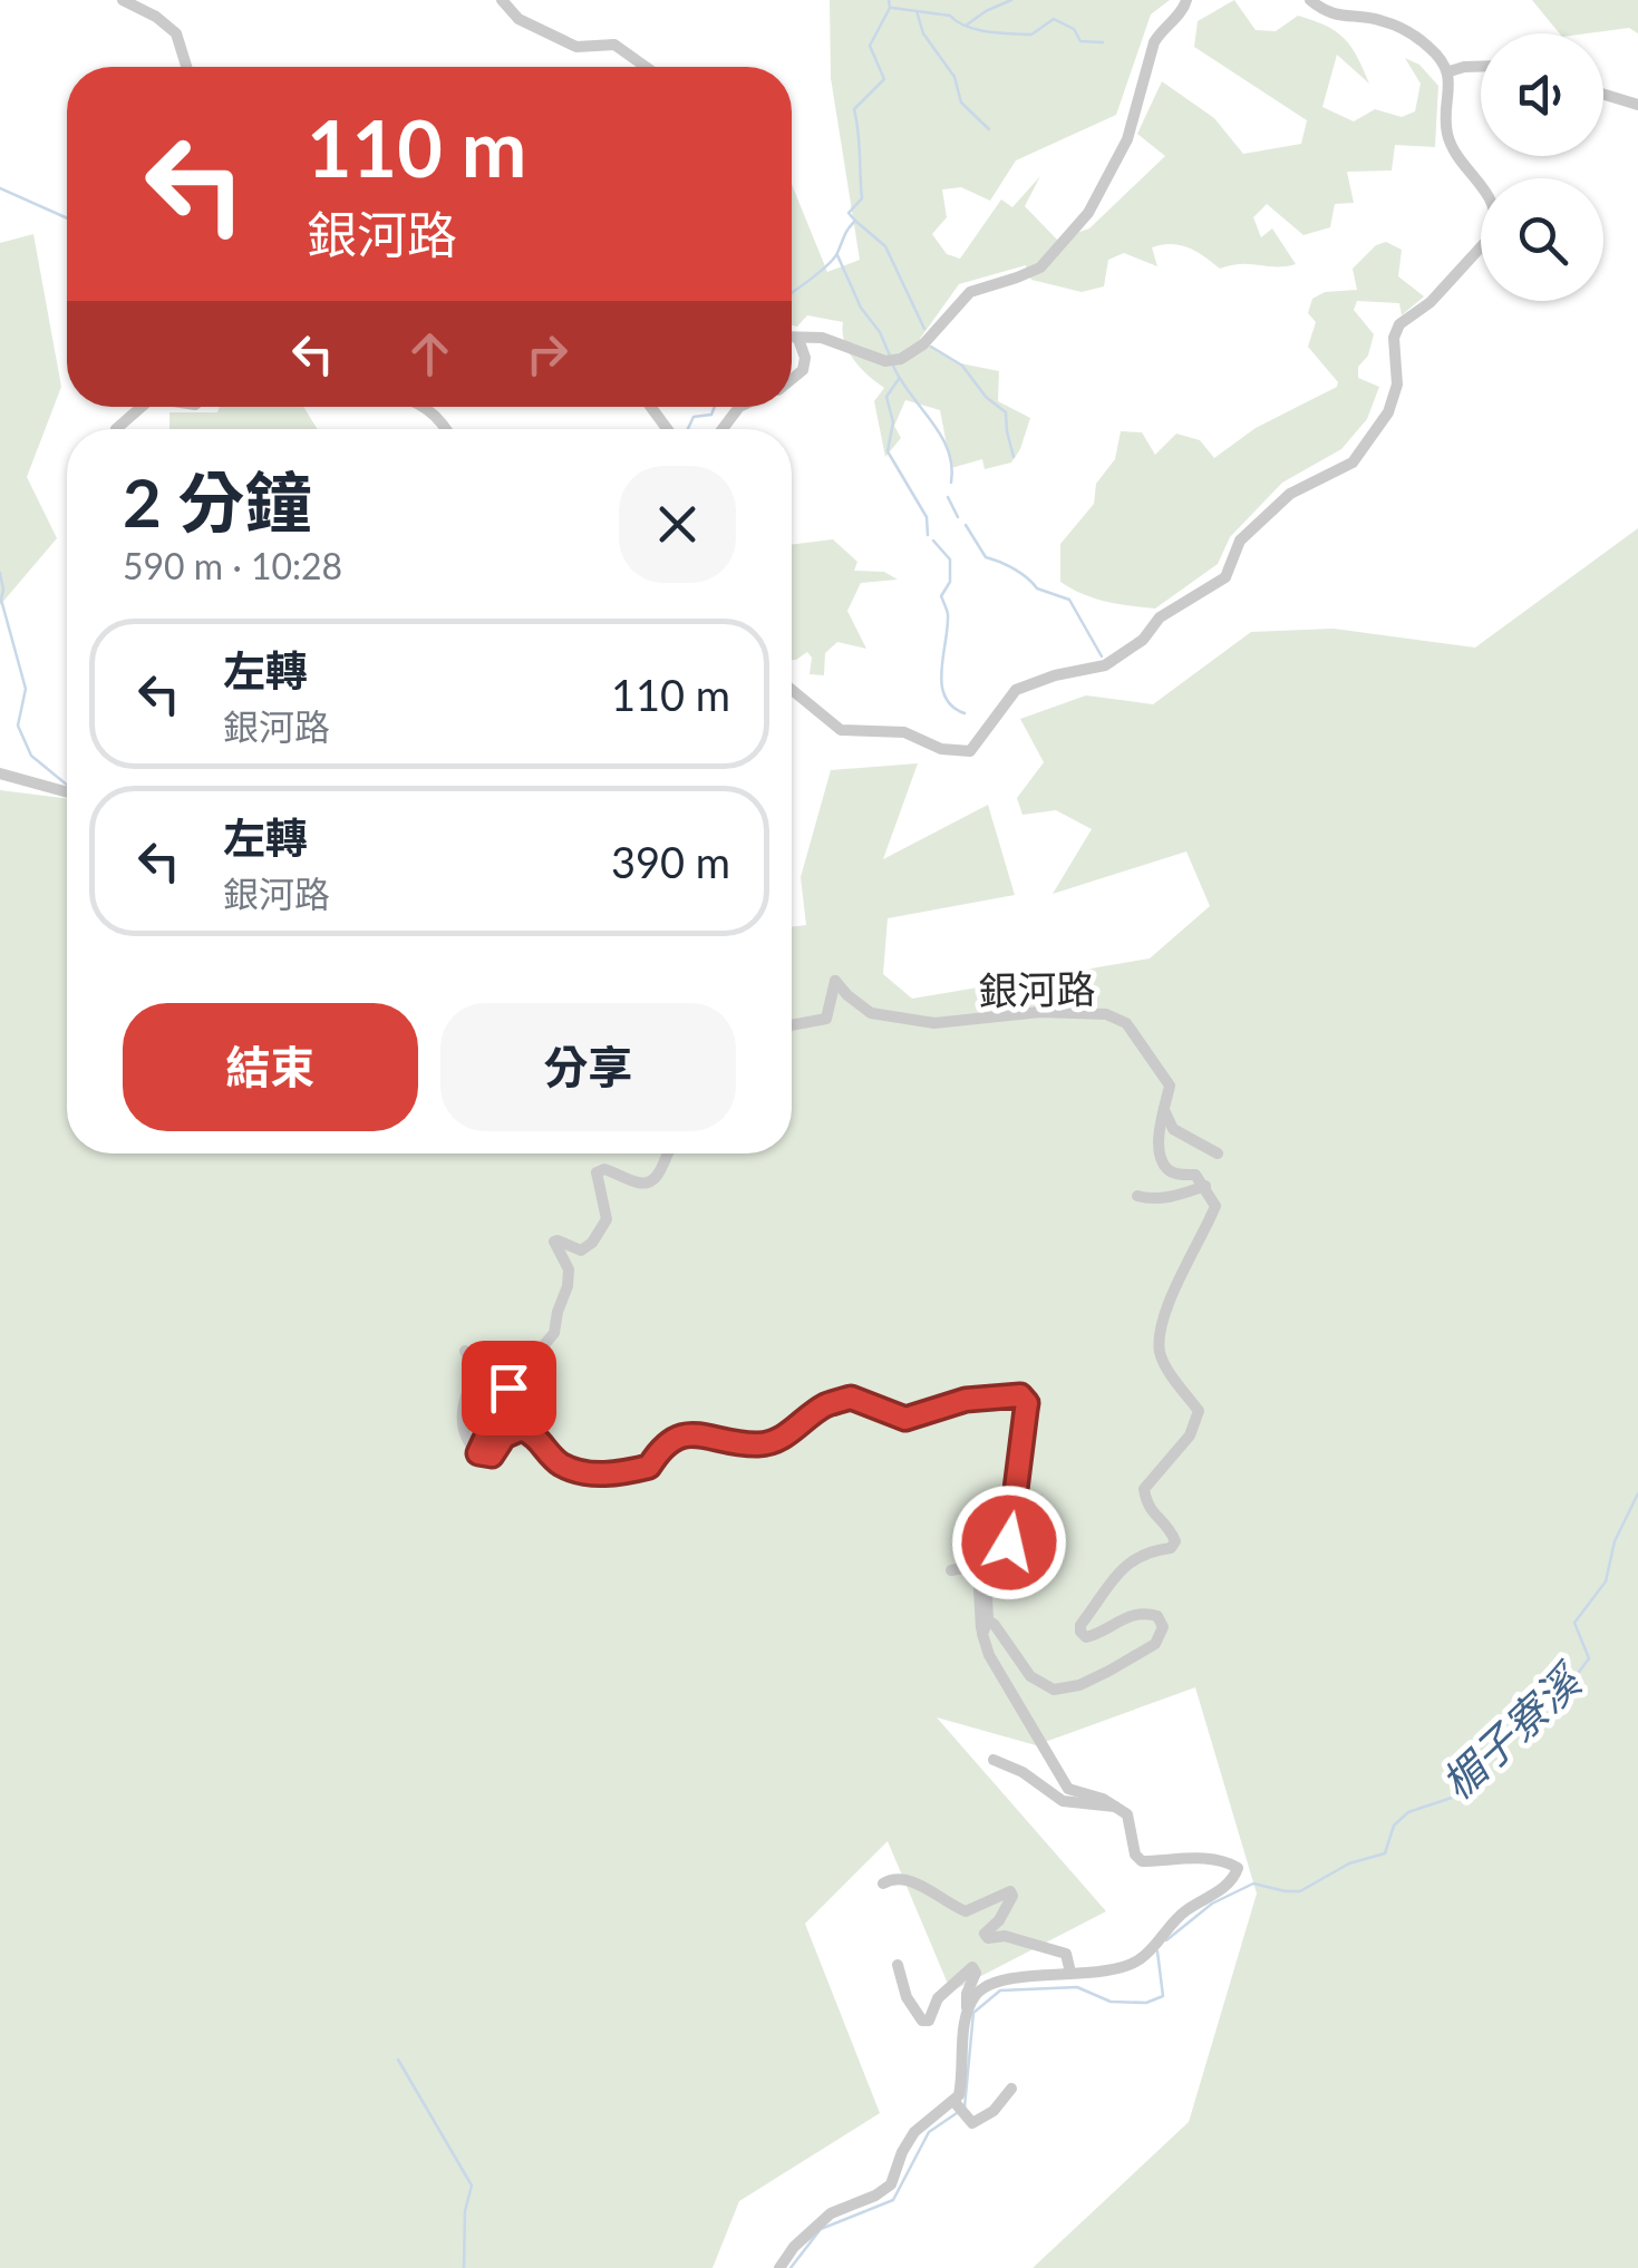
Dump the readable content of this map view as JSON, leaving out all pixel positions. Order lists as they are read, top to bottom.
{
  "streets": {
    "street": ["銀河路"]
  },
  "water": ["楣子寮溪"],
  "page": {
    "turn": ["110 m", "銀河路"],
    "heading": ["2 分鐘", "590 m · 10:28"],
    "list": [
      {
        "name": "左轉",
        "note": "銀河路",
        "value": "110 m"
      },
      {
        "name": "左轉",
        "note": "銀河路",
        "value": "390 m"
      }
    ],
    "buttons": ["結束", "分享"]
  }
}
